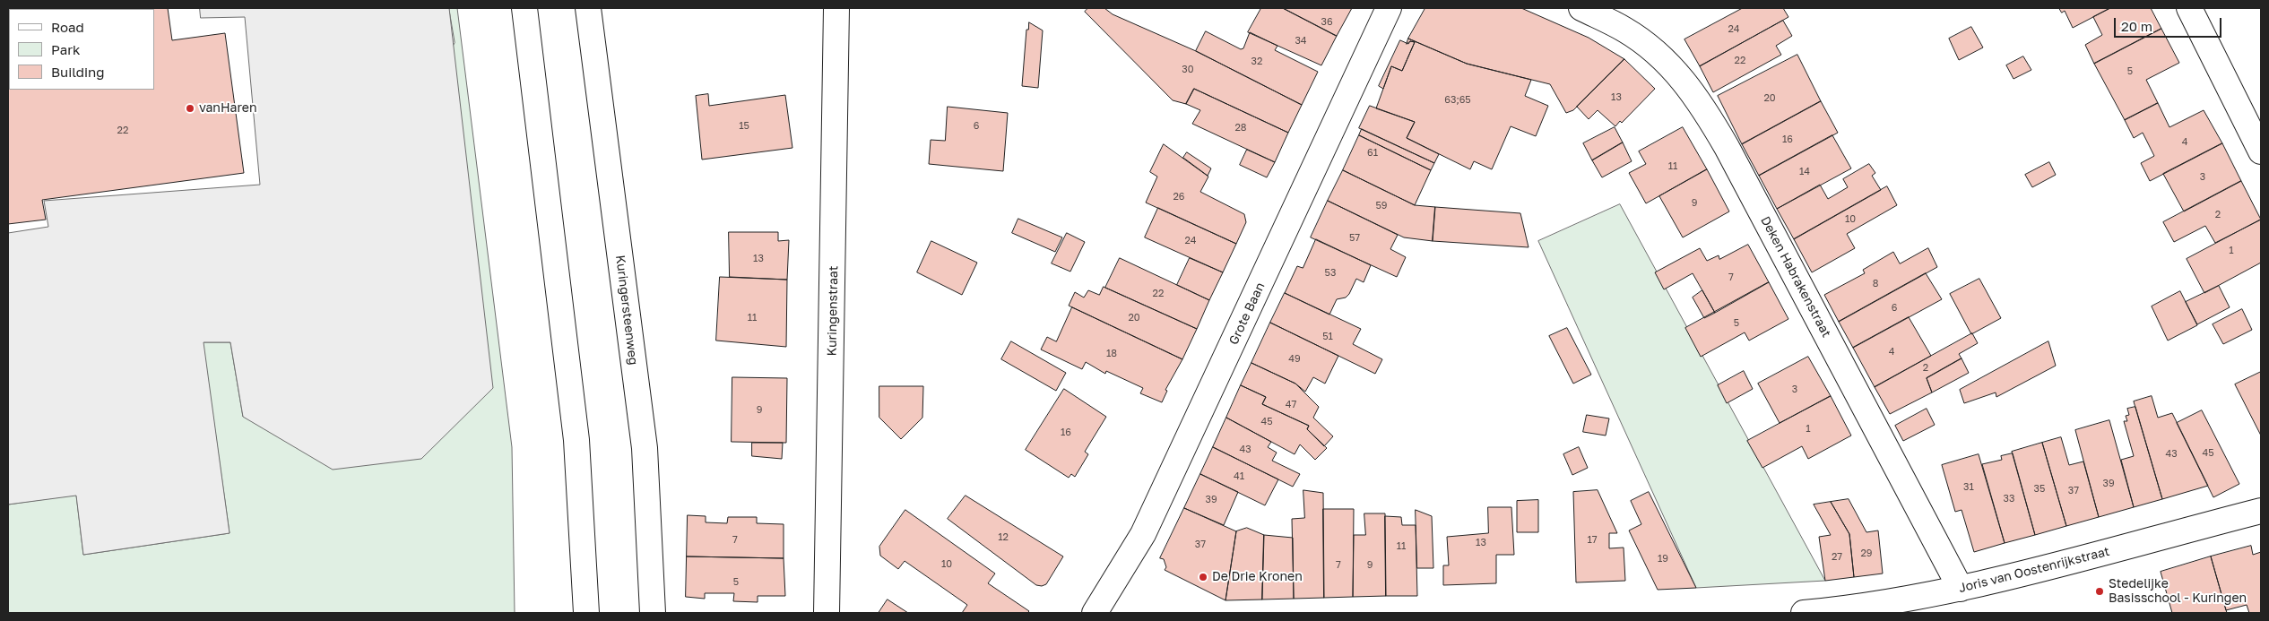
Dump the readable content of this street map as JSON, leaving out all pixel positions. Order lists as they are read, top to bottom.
{
  "streets": {
    "street": [
      "Deken Habrakenstraat",
      "Kuringersteenweg",
      "Kuringenstraat",
      "Grote Baan",
      "Joris van Oostenrijkstraat"
    ]
  },
  "crossings": [
    ["Deken Habrakenstraat", "Joris van Oostenrijkstraat"]
  ],
  "places": ["vanHaren", "De Drie Kronen", "Stedelijke Basisschool - Kuringen"],
  "house_numbers": [
    "36",
    "24",
    "34",
    "22",
    "32",
    "30",
    "5",
    "13",
    "20",
    "63;65",
    "15",
    "6",
    "28",
    "22",
    "16",
    "4",
    "61",
    "11",
    "14",
    "3",
    "26",
    "9",
    "59",
    "2",
    "10",
    "57",
    "24",
    "1",
    "13",
    "53",
    "7",
    "8",
    "22",
    "6",
    "11",
    "20",
    "5",
    "51",
    "4",
    "18",
    "49",
    "2",
    "3",
    "47",
    "9",
    "45",
    "1",
    "16",
    "43",
    "45",
    "43",
    "41",
    "39",
    "31",
    "35",
    "37",
    "33",
    "39",
    "12",
    "7",
    "17",
    "13",
    "37",
    "11",
    "29",
    "27",
    "19",
    "10",
    "7",
    "9",
    "5"
  ],
  "legend": ["Road", "Park", "Building"],
  "scale_bar": "20 m"
}
